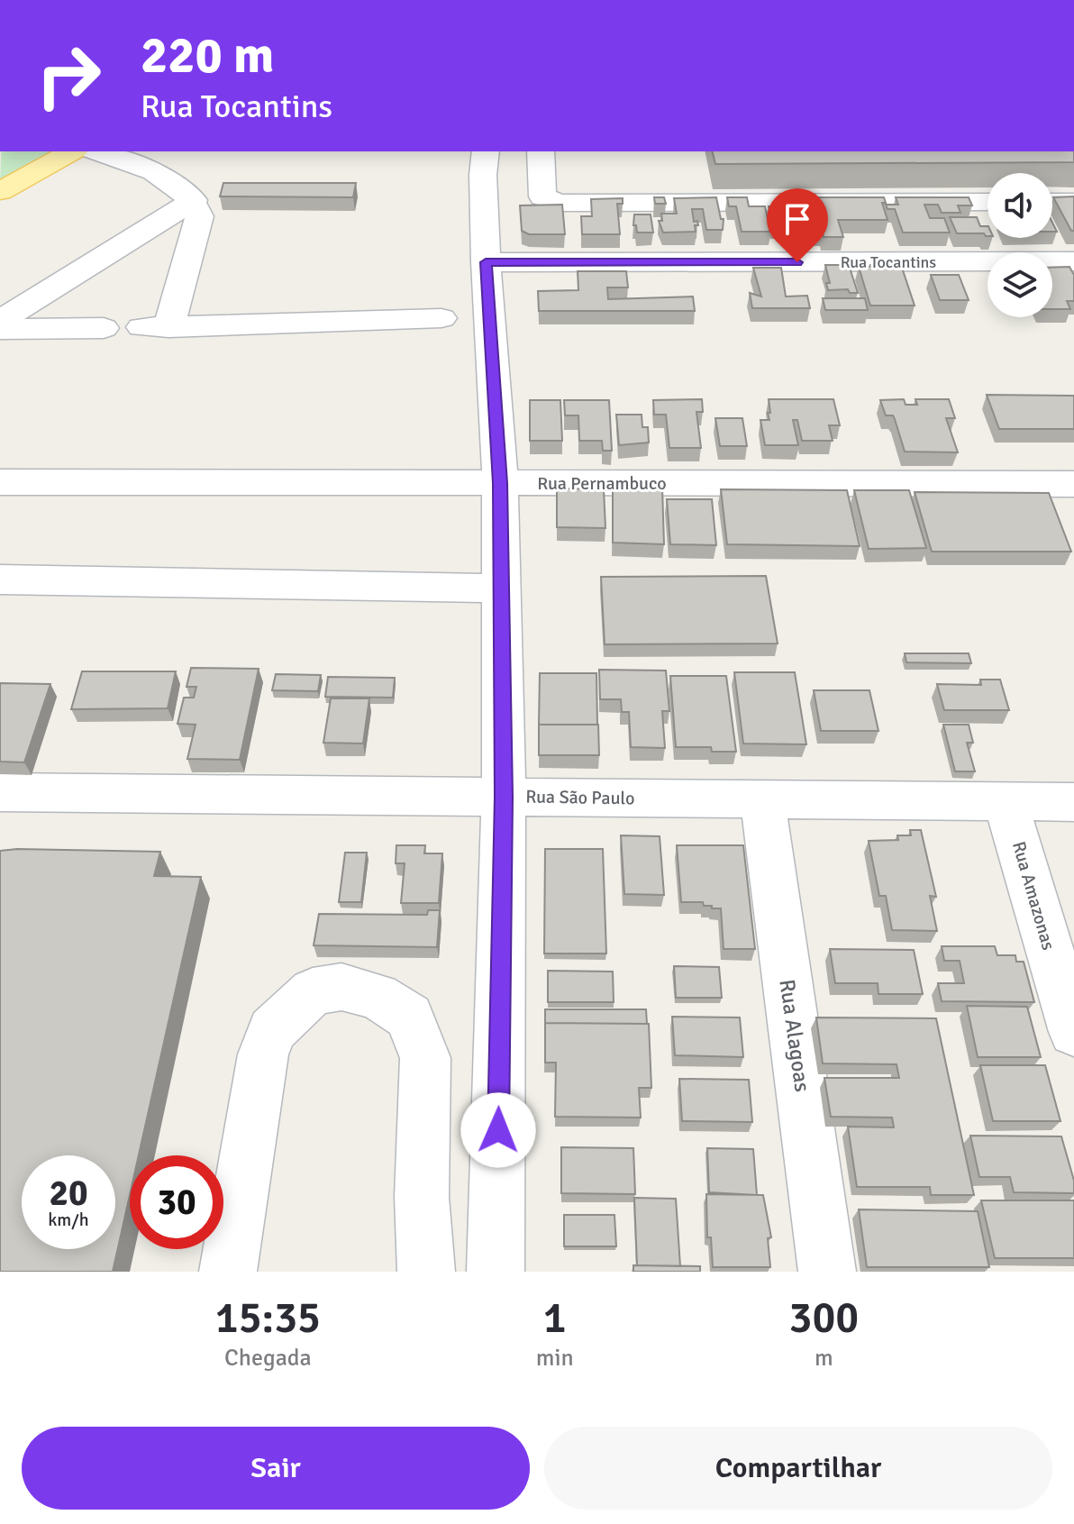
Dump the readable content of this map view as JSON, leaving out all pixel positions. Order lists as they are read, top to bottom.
{
  "streets": {
    "street": [
      "Rua Tocantins",
      "Rua Pernambuco",
      "Rua São Paulo",
      "Rua Amazonas",
      "Rua Alagoas"
    ]
  },
  "crossings": [
    ["Rua São Paulo", "Rua Amazonas"],
    ["Rua São Paulo", "Rua Alagoas"]
  ],
  "page": {
    "turn": ["220 m", "Rua Tocantins"],
    "speed": "20 km/h",
    "limit": "30",
    "eta": [
      "15:35",
      "Chegada",
      "1",
      "min",
      "300",
      "m"
    ],
    "buttons": ["Sair", "Compartilhar"]
  }
}
